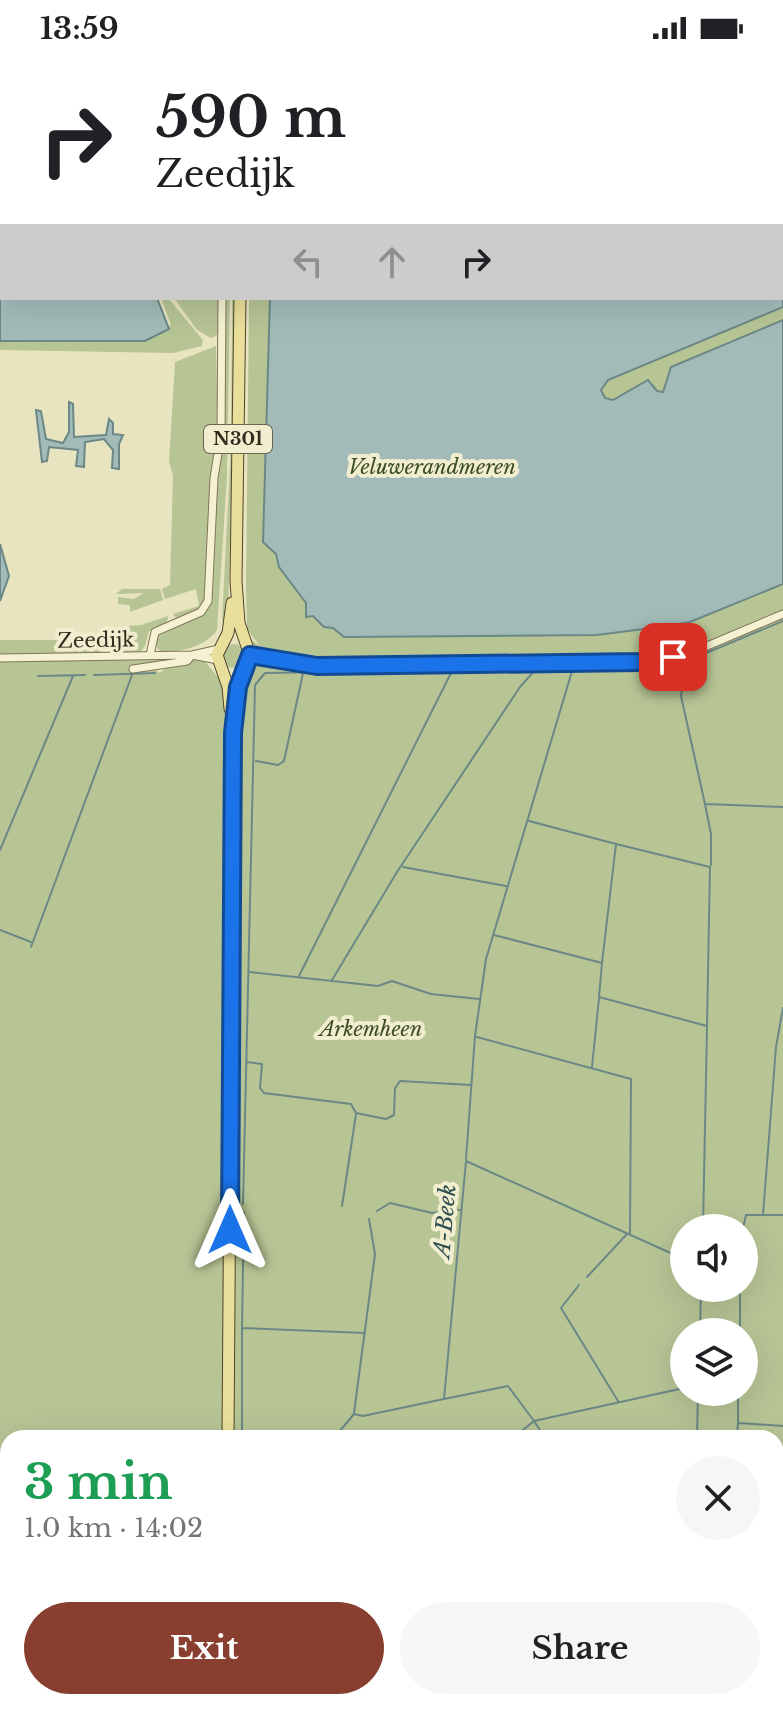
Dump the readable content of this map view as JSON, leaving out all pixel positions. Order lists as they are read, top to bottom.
{
  "streets": {
    "main road": ["N301"],
    "street": ["Zeedijk"]
  },
  "crossings": [
    ["N301", "Zeedijk"]
  ],
  "water": ["A-Beek"],
  "parks": ["Veluwerandmeren", "Arkemheen"],
  "page": {
    "status": "13:59",
    "turn": ["590 m", "Zeedijk"],
    "heading": ["3 min", "1.0 km · 14:02"],
    "buttons": ["Exit", "Share"]
  }
}
